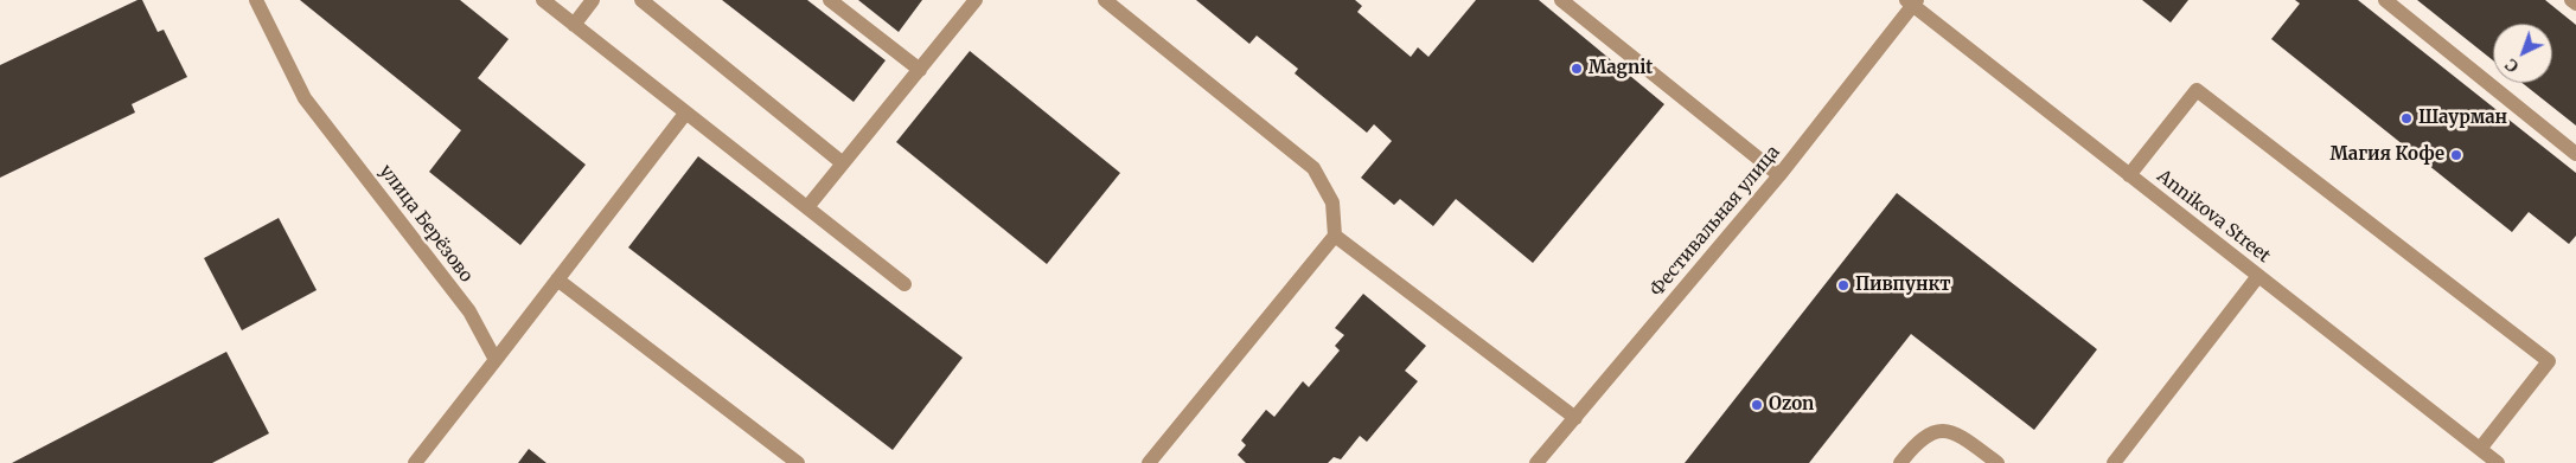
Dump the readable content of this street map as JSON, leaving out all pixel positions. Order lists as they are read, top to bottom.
{
  "streets": {
    "street": ["Annikova Street", "Фестивальная улица", "улица Берёзово"]
  },
  "crossings": [
    ["Annikova Street", "Фестивальная улица"]
  ],
  "places": [
    "Magnit",
    "Шаурман",
    "Магия Кофе",
    "Пивпункт",
    "Ozon"
  ],
  "north": "bottom left"
}
